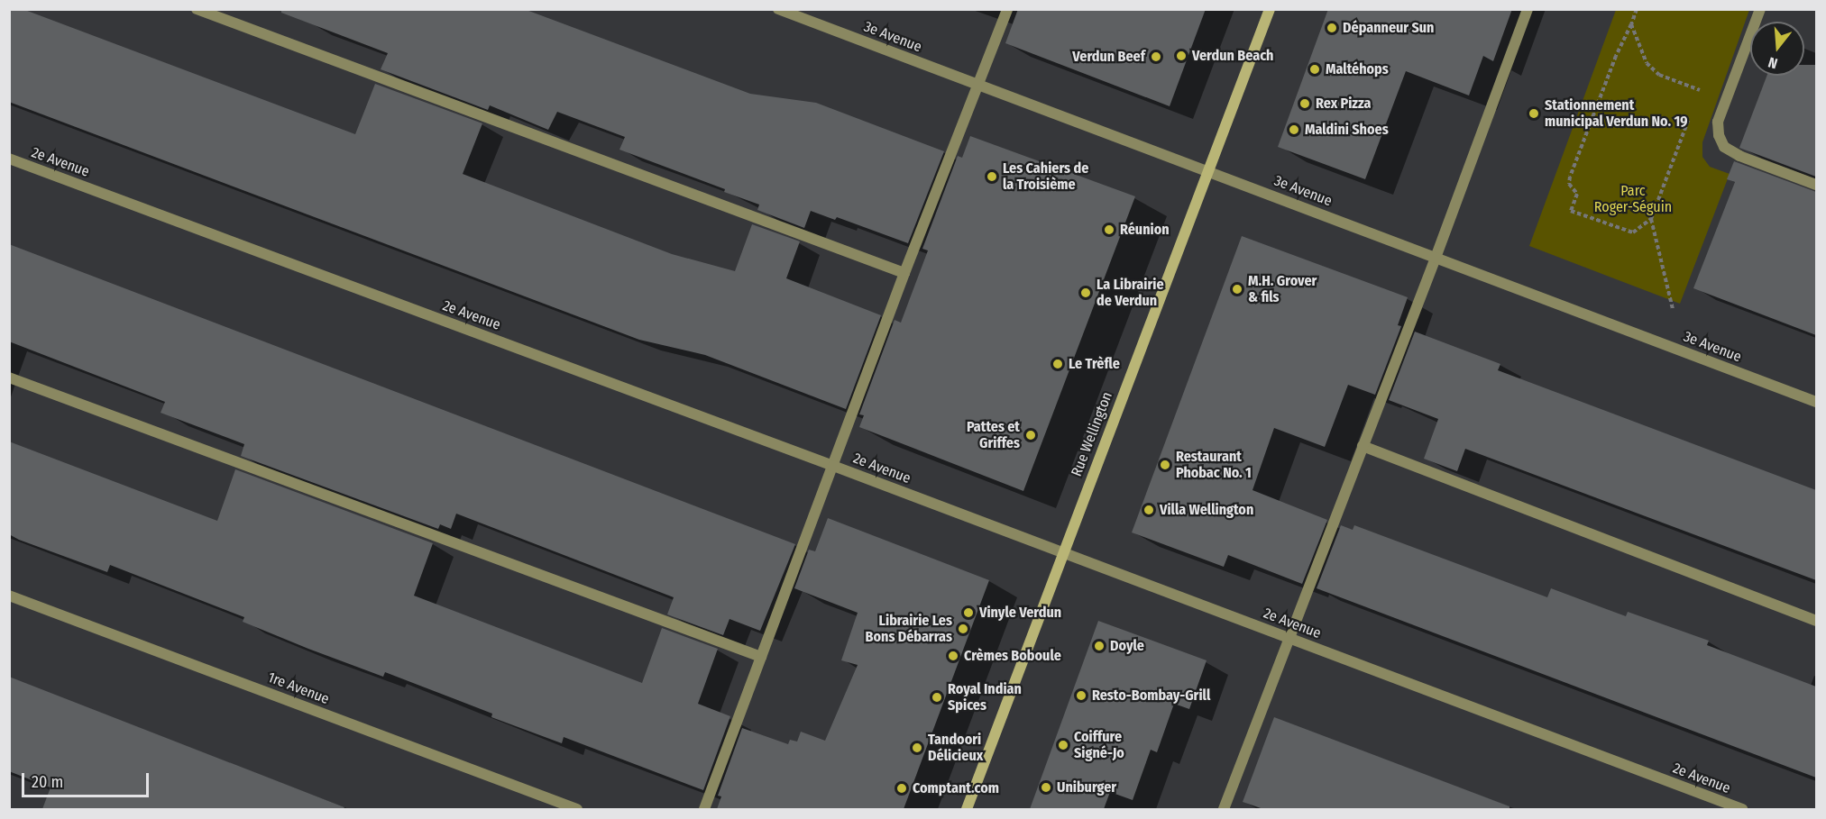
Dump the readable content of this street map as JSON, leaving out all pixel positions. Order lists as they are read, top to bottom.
{
  "streets": {
    "main road": ["Rue Wellington"],
    "street": ["3e Avenue", "2e Avenue", "1re Avenue"]
  },
  "crossings": [
    ["3e Avenue", "Rue Wellington"],
    ["2e Avenue", "Rue Wellington"]
  ],
  "parks": ["Parc Roger-Séguin"],
  "places": [
    "Dépanneur Sun",
    "Verdun Beach",
    "Verdun Beef",
    "Maltéhops",
    "Rex Pizza",
    "Stationnement municipal Verdun No. 19",
    "Maldini Shoes",
    "Les Cahiers de la Troisième",
    "Réunion",
    "M.H. Grover & fils",
    "La Librairie de Verdun",
    "Le Trèfle",
    "Pattes et Griffes",
    "Restaurant Phobac No. 1",
    "Villa Wellington",
    "Vinyle Verdun",
    "Librairie Les Bons Débarras",
    "Doyle",
    "Crèmes Boboule",
    "Resto-Bombay-Grill",
    "Royal Indian Spices",
    "Coiffure Signé-Jo",
    "Tandoori Délicieux",
    "Uniburger",
    "Comptant.com"
  ],
  "scale_bar": "20 m",
  "north": "bottom"
}
